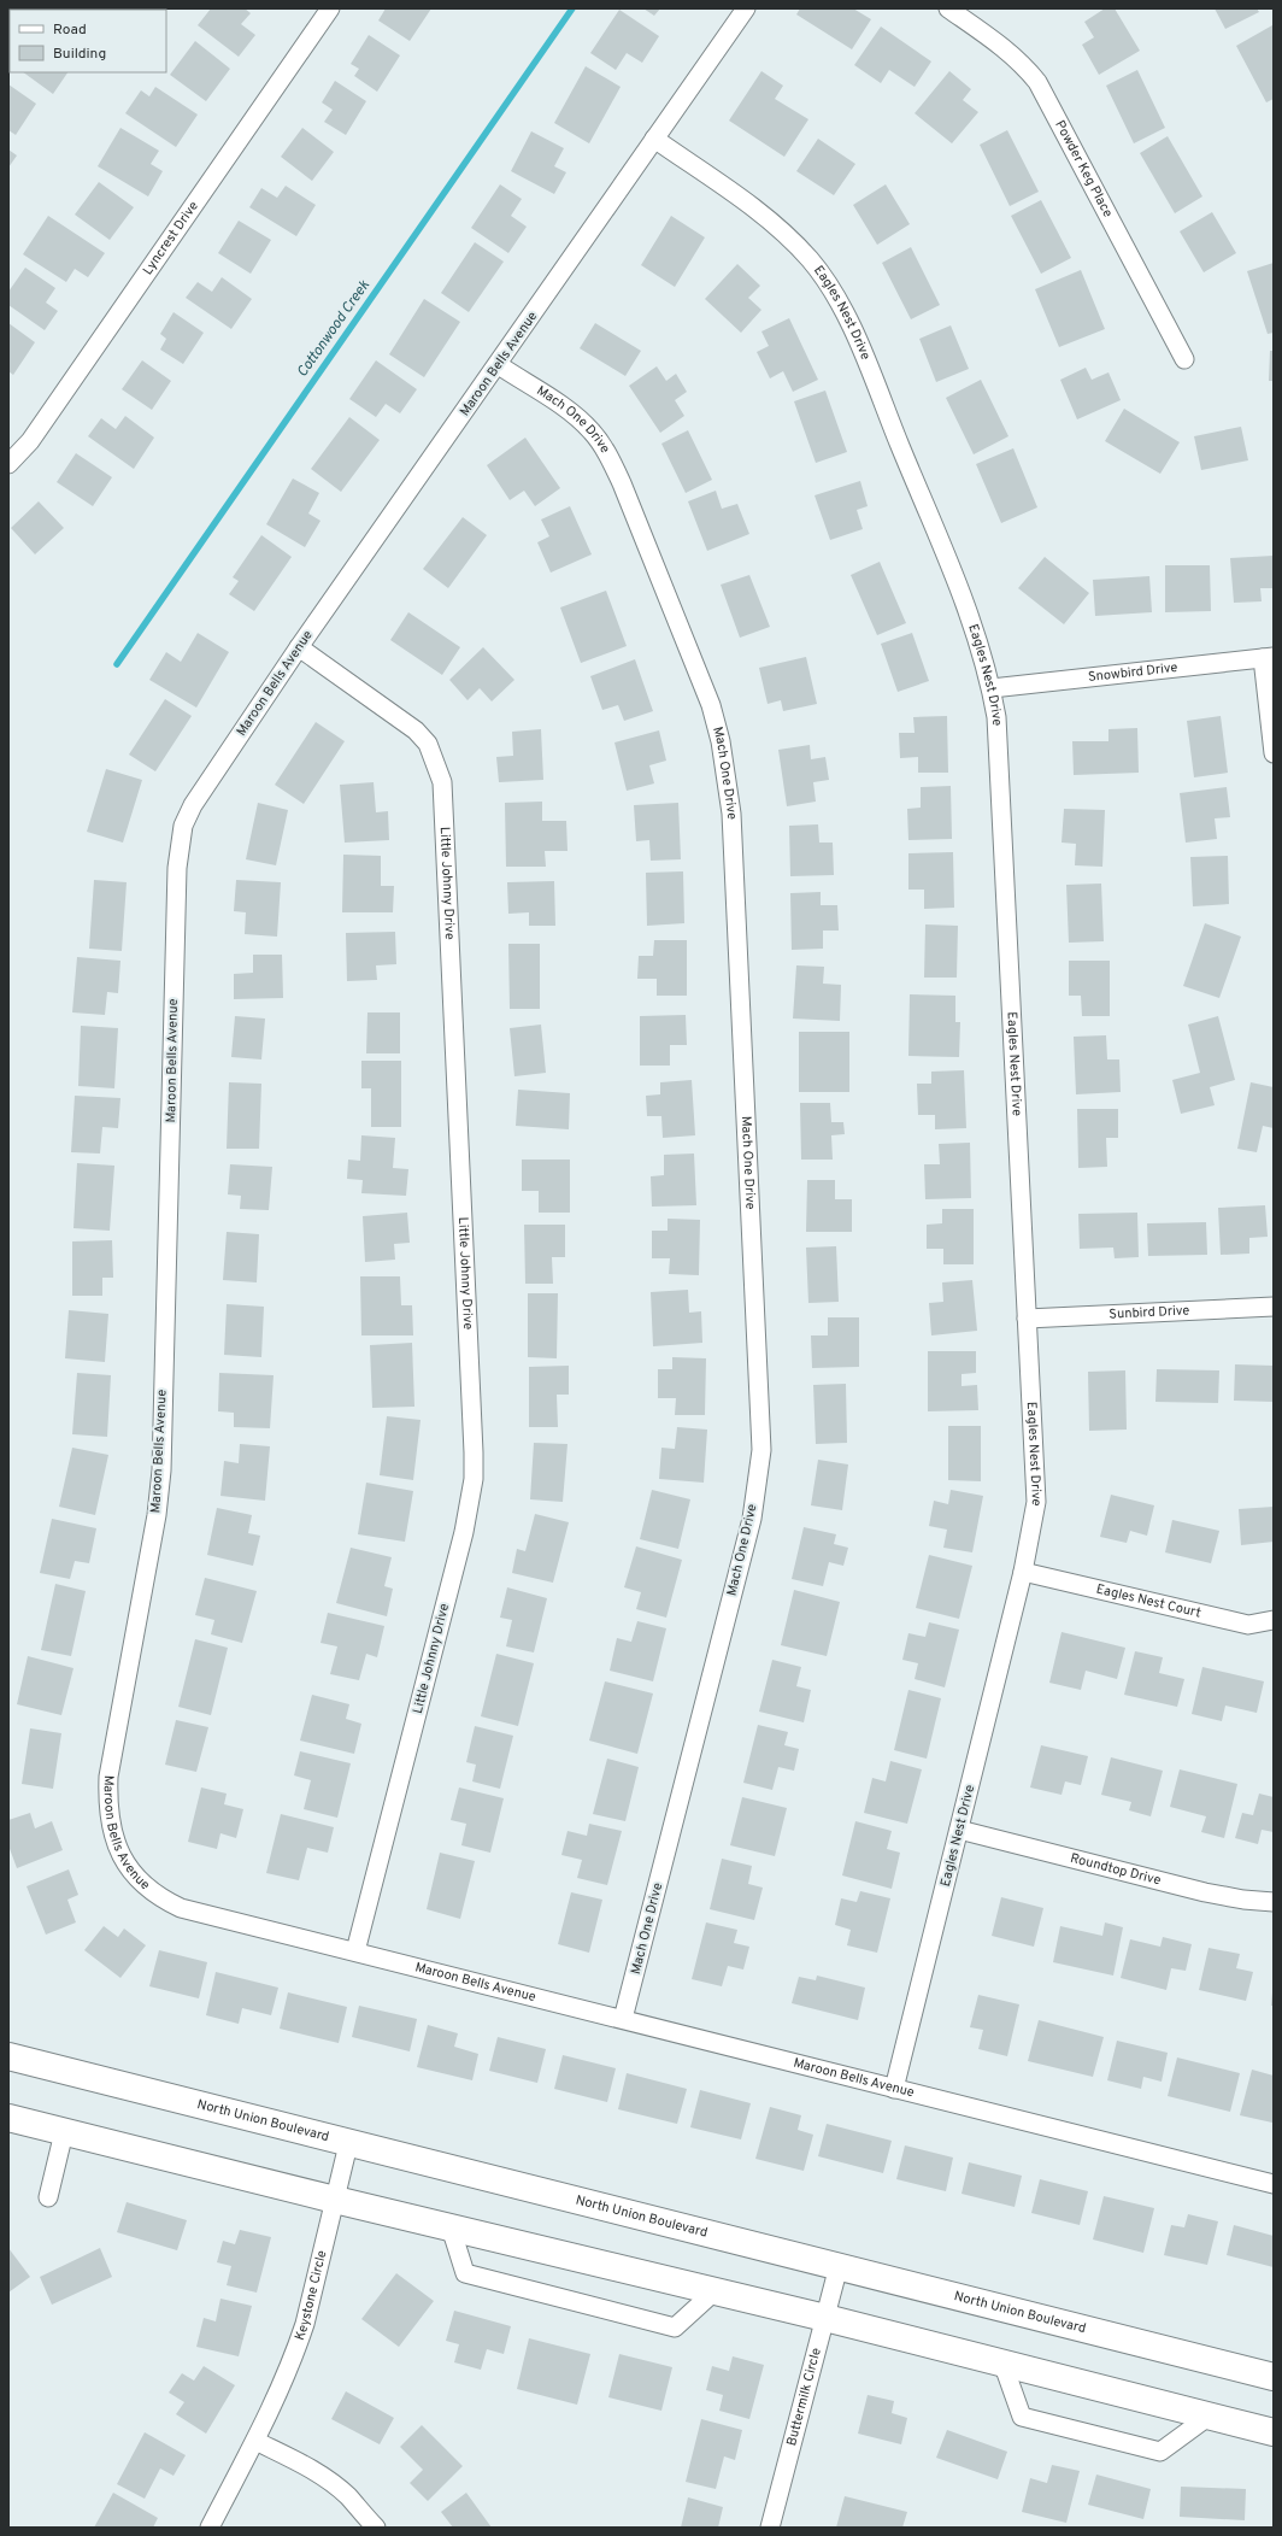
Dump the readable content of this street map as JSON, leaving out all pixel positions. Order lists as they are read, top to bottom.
{
  "streets": {
    "main road": ["North Union Boulevard"],
    "street": [
      "Powder Keg Place",
      "Lyncrest Drive",
      "Eagles Nest Drive",
      "Maroon Bells Avenue",
      "Mach One Drive",
      "Snowbird Drive",
      "Little Johnny Drive",
      "Sunbird Drive",
      "Eagles Nest Court",
      "Roundtop Drive",
      "Keystone Circle",
      "Buttermilk Circle"
    ]
  },
  "crossings": [
    ["Eagles Nest Drive", "Maroon Bells Avenue"],
    ["Eagles Nest Drive", "Snowbird Drive"],
    ["Eagles Nest Drive", "Sunbird Drive"],
    ["Eagles Nest Drive", "Eagles Nest Court"],
    ["Eagles Nest Drive", "Roundtop Drive"],
    ["Maroon Bells Avenue", "Mach One Drive"],
    ["Maroon Bells Avenue", "Little Johnny Drive"],
    ["North Union Boulevard", "Keystone Circle"],
    ["North Union Boulevard", "Buttermilk Circle"]
  ],
  "water": ["Cottonwood Creek"],
  "legend": ["Road", "Building"]
}
